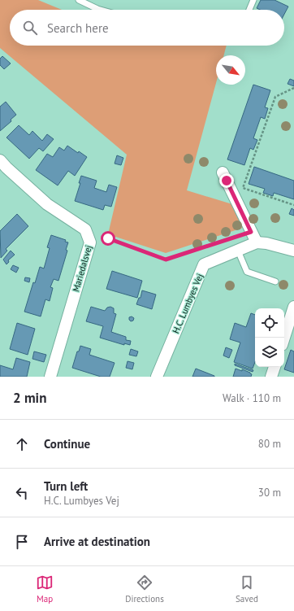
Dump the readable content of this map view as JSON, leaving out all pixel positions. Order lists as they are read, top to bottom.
{
  "streets": {
    "street": ["Mariedalsvej", "H.C. Lumbyes Vej"]
  },
  "north": "bottom right",
  "page": {
    "search": "Search here",
    "heading": ["2 min", "Walk · 110 m"],
    "list": [
      ["Continue", "80 m"],
      ["Turn left", "H.C. Lumbyes Vej", "30 m"],
      "Arrive at destination"
    ],
    "nav": ["Map", "Directions", "Saved"]
  }
}
